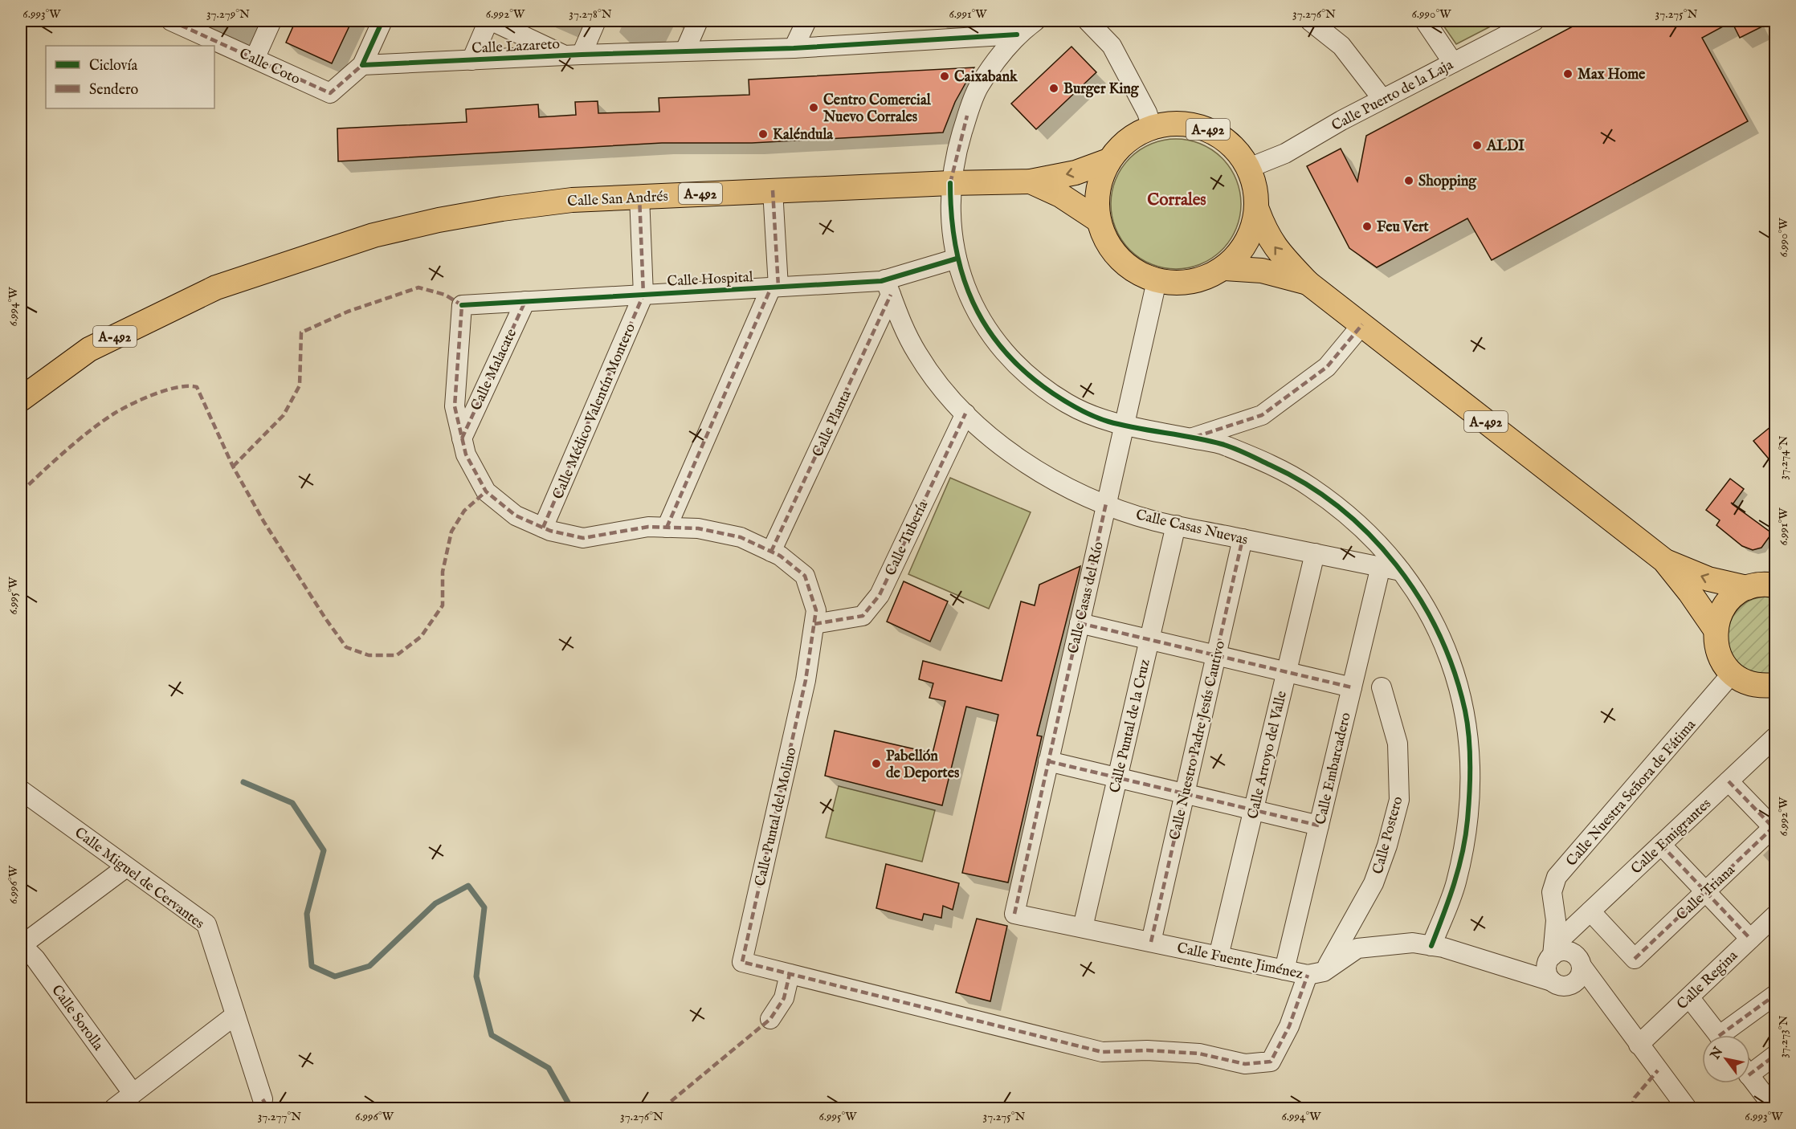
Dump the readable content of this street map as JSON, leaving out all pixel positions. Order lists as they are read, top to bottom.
{
  "streets": {
    "main road": ["A-492", "Calle San Andrés"],
    "street": [
      "Calle Lazareto",
      "Calle Coto",
      "Calle Puerto de la Laja",
      "Calle Hospital",
      "Calle Malacate",
      "Calle Médico Valentín Montero",
      "Calle Planta",
      "Calle Casas Nuevas",
      "Calle Tubería",
      "Calle Casas del Río",
      "Calle Puntal de la Cruz",
      "Calle Nuestro Padre Jesús Cautivo",
      "Calle Arroyo del Valle",
      "Calle Embarcadero",
      "Calle Nuestra Señora de Fátima",
      "Calle Puntal del Molino",
      "Calle Postero",
      "Calle Emigrantes",
      "Calle Miguel de Cervantes",
      "Calle Triana",
      "Calle Fuente Jiménez",
      "Calle Regina",
      "Calle Sorolla"
    ]
  },
  "crossings": [
    ["Calle Lazareto", "Calle Coto"],
    ["Calle Puerto de la Laja", "A-492"],
    ["Calle Puerto de la Laja", "Calle San Andrés"],
    ["Calle Puerto de la Laja", "Calle Casas del Río"],
    ["A-492", "Calle San Andrés"],
    ["A-492", "Calle Casas del Río"],
    ["A-492", "Calle Nuestra Señora de Fátima"],
    ["Calle San Andrés", "Calle Casas del Río"],
    ["Calle Hospital", "Calle Malacate"],
    ["Calle Hospital", "Calle Médico Valentín Montero"],
    ["Calle Hospital", "Calle Planta"],
    ["Calle Hospital", "Calle Casas Nuevas"],
    ["Calle Hospital", "Calle Puntal del Molino"],
    ["Calle Malacate", "Calle Puntal del Molino"],
    ["Calle Médico Valentín Montero", "Calle Puntal del Molino"],
    ["Calle Planta", "Calle Casas Nuevas"],
    ["Calle Planta", "Calle Puntal del Molino"],
    ["Calle Casas Nuevas", "Calle Tubería"],
    ["Calle Casas Nuevas", "Calle Casas del Río"],
    ["Calle Casas Nuevas", "Calle Puntal de la Cruz"],
    ["Calle Casas Nuevas", "Calle Nuestro Padre Jesús Cautivo"],
    ["Calle Casas Nuevas", "Calle Arroyo del Valle"],
    ["Calle Casas Nuevas", "Calle Embarcadero"],
    ["Calle Tubería", "Calle Puntal del Molino"],
    ["Calle Casas del Río", "Calle Fuente Jiménez"],
    ["Calle Puntal de la Cruz", "Calle Fuente Jiménez"],
    ["Calle Nuestro Padre Jesús Cautivo", "Calle Fuente Jiménez"],
    ["Calle Arroyo del Valle", "Calle Fuente Jiménez"],
    ["Calle Embarcadero", "Calle Fuente Jiménez"],
    ["Calle Nuestra Señora de Fátima", "Calle Emigrantes"],
    ["Calle Nuestra Señora de Fátima", "Calle Fuente Jiménez"],
    ["Calle Puntal del Molino", "Calle Postero"],
    ["Calle Puntal del Molino", "Calle Fuente Jiménez"],
    ["Calle Postero", "Calle Fuente Jiménez"],
    ["Calle Emigrantes", "Calle Triana"]
  ],
  "districts": ["Corrales"],
  "places": [
    "Max Home",
    "Caixabank",
    "Burger King",
    "Centro Comercial Nuevo Corrales",
    "Kaléndula",
    "ALDI",
    "Shopping",
    "Feu Vert",
    "Pabellón de Deportes"
  ],
  "legend": ["Ciclovía", "Sendero"],
  "north": "top left",
  "coordinates": [
    "6.993°W",
    "37.279°N",
    "6.992°W",
    "37.278°N",
    "6.991°W",
    "37.276°N",
    "6.990°W",
    "37.275°N",
    "6.994°W",
    "37.274°N",
    "6.995°W",
    "6.996°W",
    "37.273°N",
    "37.277°N"
  ]
}
